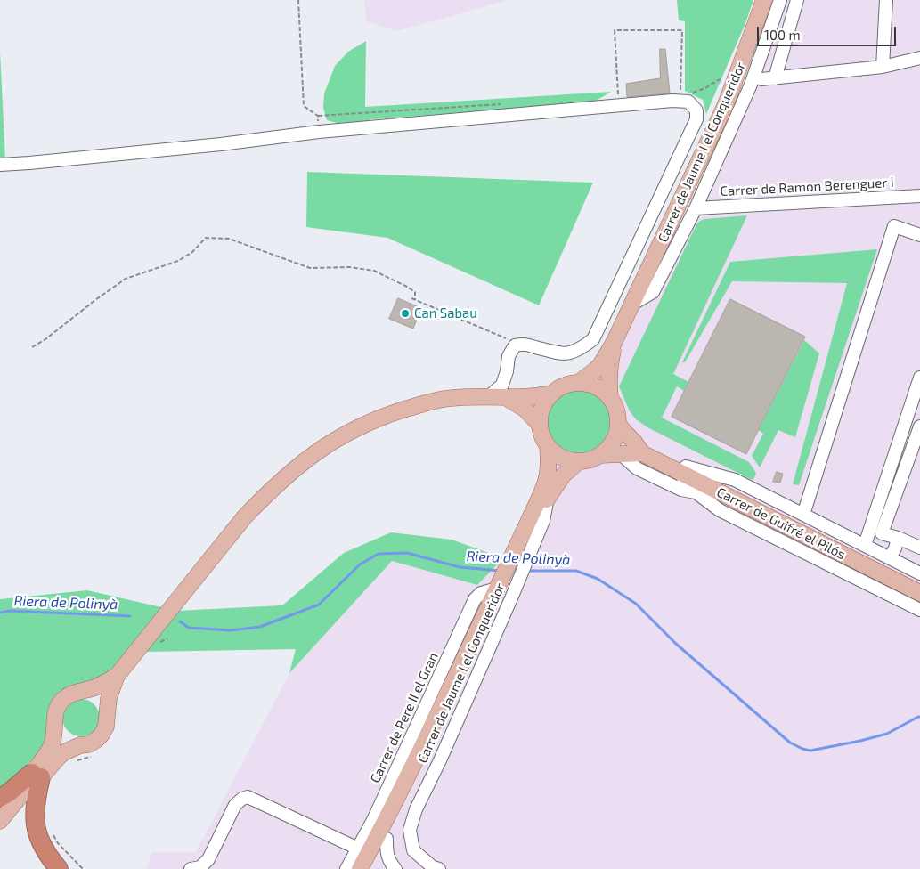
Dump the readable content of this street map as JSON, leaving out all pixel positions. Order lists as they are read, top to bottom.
{
  "streets": {
    "main road": ["Carrer de Guifré el Pilós"],
    "street": ["Carrer de Jaume I el Conqueridor", "Carrer de Ramon Berenguer I", "Carrer de Pere II el Gran"]
  },
  "crossings": [
    ["Carrer de Jaume I el Conqueridor", "Carrer de Ramon Berenguer I"]
  ],
  "water": ["Riera de Polinyà"],
  "places": ["Can Sabau"],
  "scale_bar": "100 m"
}
